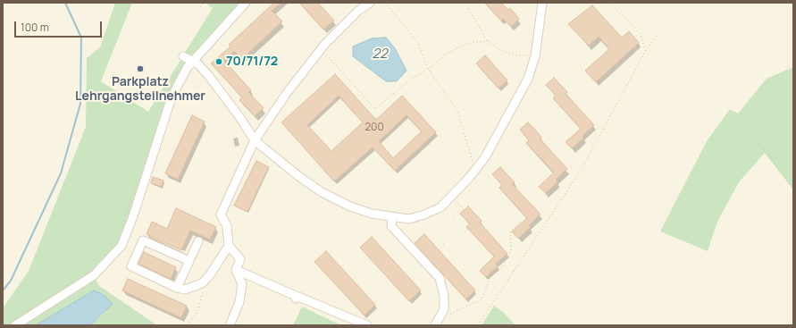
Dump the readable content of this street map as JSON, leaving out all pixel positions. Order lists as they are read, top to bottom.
{
  "water": ["22"],
  "places": ["70/71/72", "Parkplatz Lehrgangsteilnehmer"],
  "house_numbers": ["200"],
  "scale_bar": "100 m"
}
